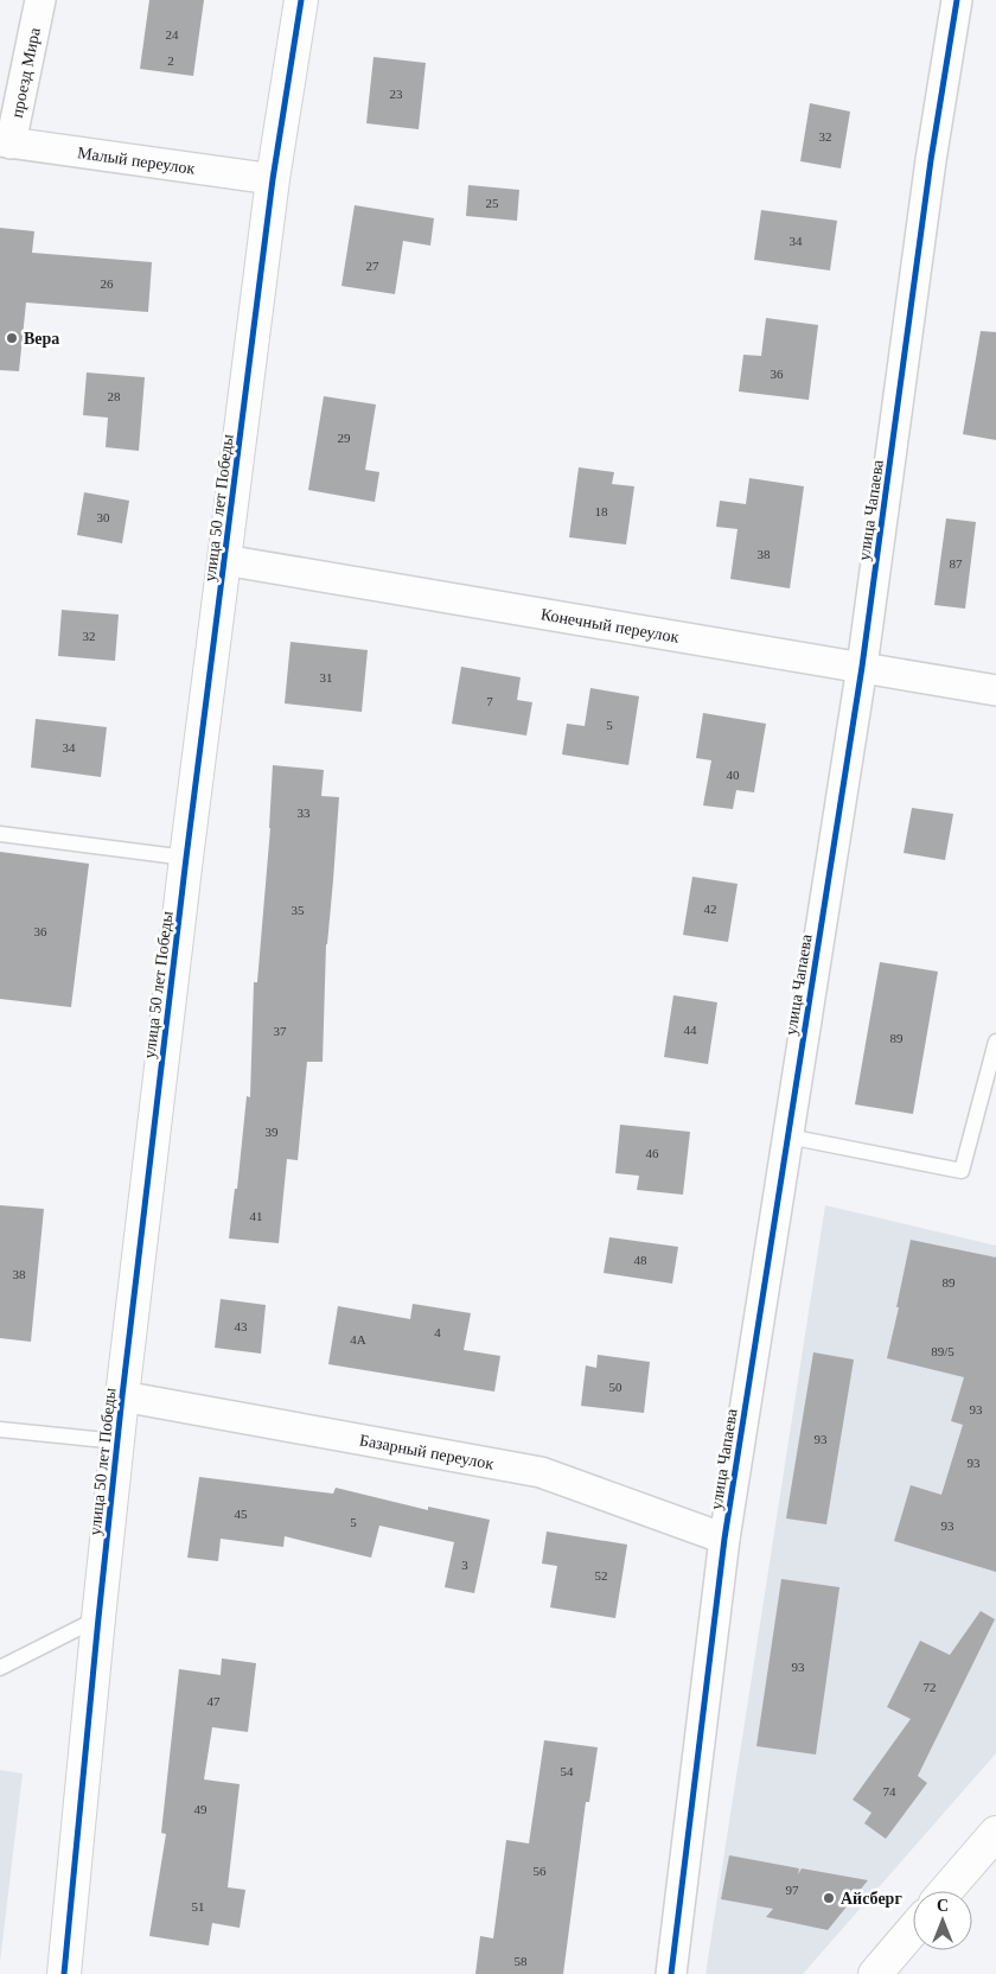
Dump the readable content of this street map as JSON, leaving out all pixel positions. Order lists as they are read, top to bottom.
{
  "streets": {
    "street": [
      "проезд Мира",
      "Малый переулок",
      "улица 50 лет Победы",
      "улица Чапаева",
      "Конечный переулок",
      "Базарный переулок"
    ]
  },
  "crossings": [
    ["проезд Мира", "Малый переулок"],
    ["Малый переулок", "улица 50 лет Победы"],
    ["улица 50 лет Победы", "Конечный переулок"],
    ["улица 50 лет Победы", "Базарный переулок"],
    ["улица Чапаева", "Конечный переулок"],
    ["улица Чапаева", "Базарный переулок"]
  ],
  "places": ["Вера", "Айсберг"],
  "house_numbers": [
    "24",
    "2",
    "23",
    "32",
    "25",
    "34",
    "27",
    "26",
    "36",
    "28",
    "29",
    "18",
    "30",
    "38",
    "87",
    "32",
    "31",
    "7",
    "5",
    "34",
    "40",
    "33",
    "42",
    "35",
    "36",
    "44",
    "37",
    "89",
    "39",
    "46",
    "41",
    "48",
    "38",
    "89",
    "43",
    "4",
    "4А",
    "89/5",
    "50",
    "93",
    "93",
    "93",
    "45",
    "5",
    "93",
    "3",
    "52",
    "93",
    "72",
    "47",
    "54",
    "74",
    "49",
    "56",
    "97",
    "51",
    "58"
  ],
  "north": "top"
}
